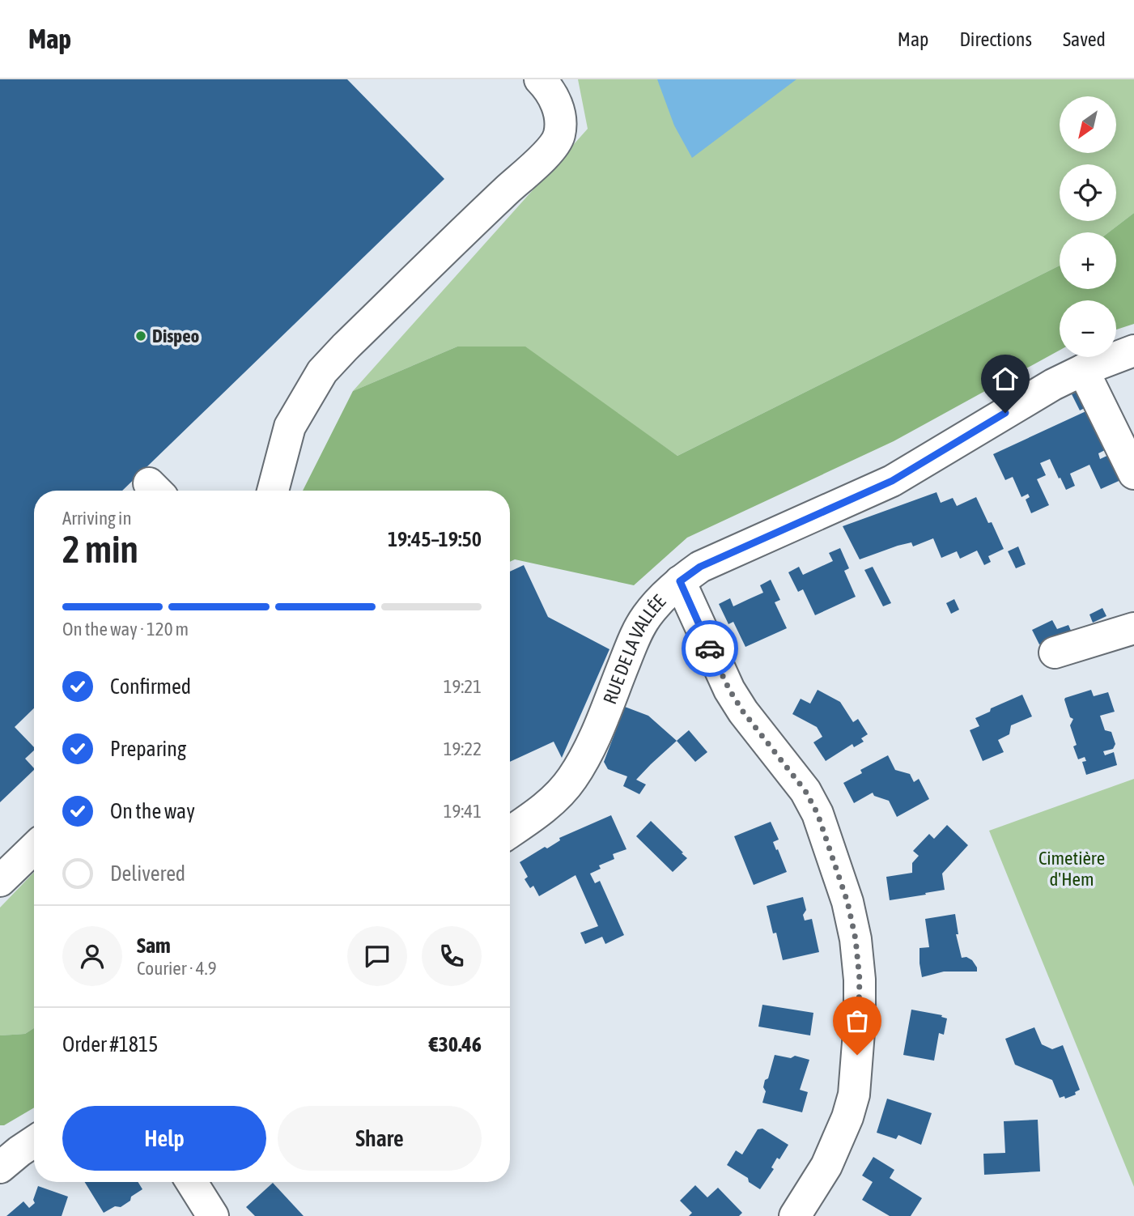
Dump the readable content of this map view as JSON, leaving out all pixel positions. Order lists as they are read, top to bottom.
{
  "streets": {
    "street": ["RUE DE LA VALLÉE"]
  },
  "parks": ["Cimetière d'Hem"],
  "places": ["Dispeo"],
  "north": "bottom left",
  "page": {
    "header": "Map",
    "nav": ["Map", "Directions", "Saved"],
    "map_buttons": ["+", "−"],
    "heading": ["2 min", "Arriving in", "19:45–19:50"],
    "panel": [
      "Sam",
      "Courier · 4.9",
      "Order #1815",
      "€30.46"
    ],
    "bar": "On the way · 120 m",
    "list": [
      ["Confirmed", "19:21"],
      ["Preparing", "19:22"],
      ["On the way", "19:41"],
      "Delivered"
    ],
    "buttons": ["Help", "Share"]
  }
}
